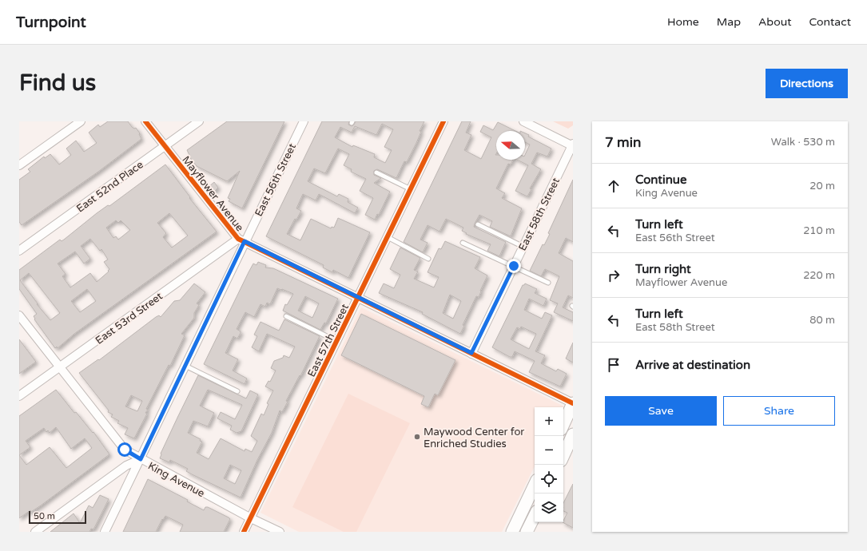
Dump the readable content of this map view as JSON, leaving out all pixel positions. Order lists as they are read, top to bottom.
{
  "streets": {
    "street": [
      "East 56th Street",
      "East 52nd Place",
      "Mayflower Avenue",
      "East 58th Street",
      "East 53rd Street",
      "East 57th Street",
      "King Avenue"
    ]
  },
  "crossings": [
    ["East 56th Street", "Mayflower Avenue"],
    ["East 56th Street", "East 53rd Street"],
    ["East 56th Street", "King Avenue"],
    ["East 52nd Place", "Mayflower Avenue"],
    ["Mayflower Avenue", "East 58th Street"],
    ["Mayflower Avenue", "East 53rd Street"],
    ["Mayflower Avenue", "East 57th Street"],
    ["East 53rd Street", "King Avenue"],
    ["East 57th Street", "King Avenue"]
  ],
  "places": ["Maywood Center for Enriched Studies"],
  "scale_bar": "50 m",
  "north": "left",
  "page": {
    "header": "Turnpoint",
    "nav": [
      "Home",
      "Map",
      "About",
      "Contact"
    ],
    "buttons": [
      "Directions",
      ["Save", "Share"]
    ],
    "title": "Find us",
    "heading": ["7 min", "Walk · 530 m"],
    "list": [
      ["Continue", "King Avenue", "20 m"],
      ["Turn left", "East 56th Street", "210 m"],
      ["Turn right", "Mayflower Avenue", "220 m"],
      ["Turn left", "East 58th Street", "80 m"],
      "Arrive at destination"
    ],
    "map_buttons": ["+", "−"],
    "scale": "50 m"
  }
}
